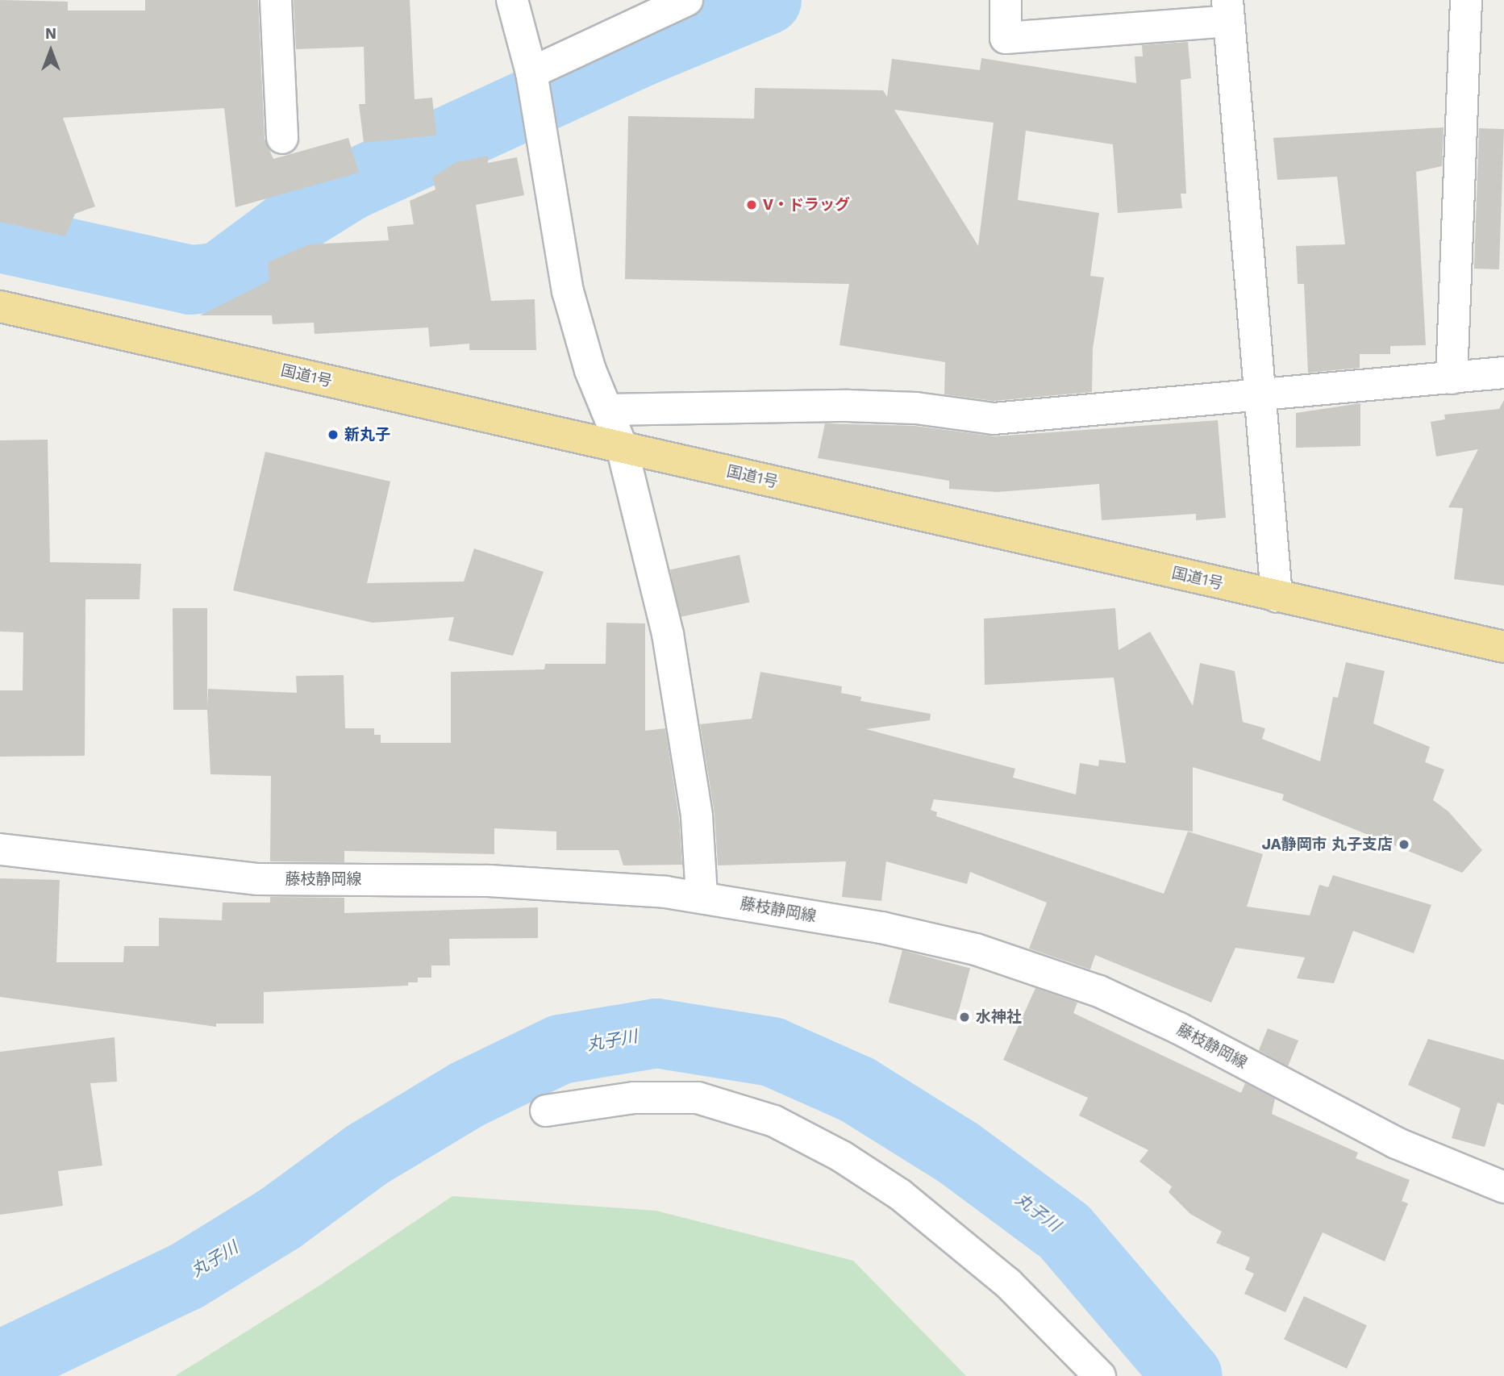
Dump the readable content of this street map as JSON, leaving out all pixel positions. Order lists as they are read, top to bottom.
{
  "streets": {
    "highway": ["国道1号"],
    "street": ["藤枝静岡線"]
  },
  "water": ["丸子川"],
  "places": [
    "V・ドラッグ",
    "新丸子",
    "JA静岡市 丸子支店",
    "水神社"
  ],
  "north": "top"
}
